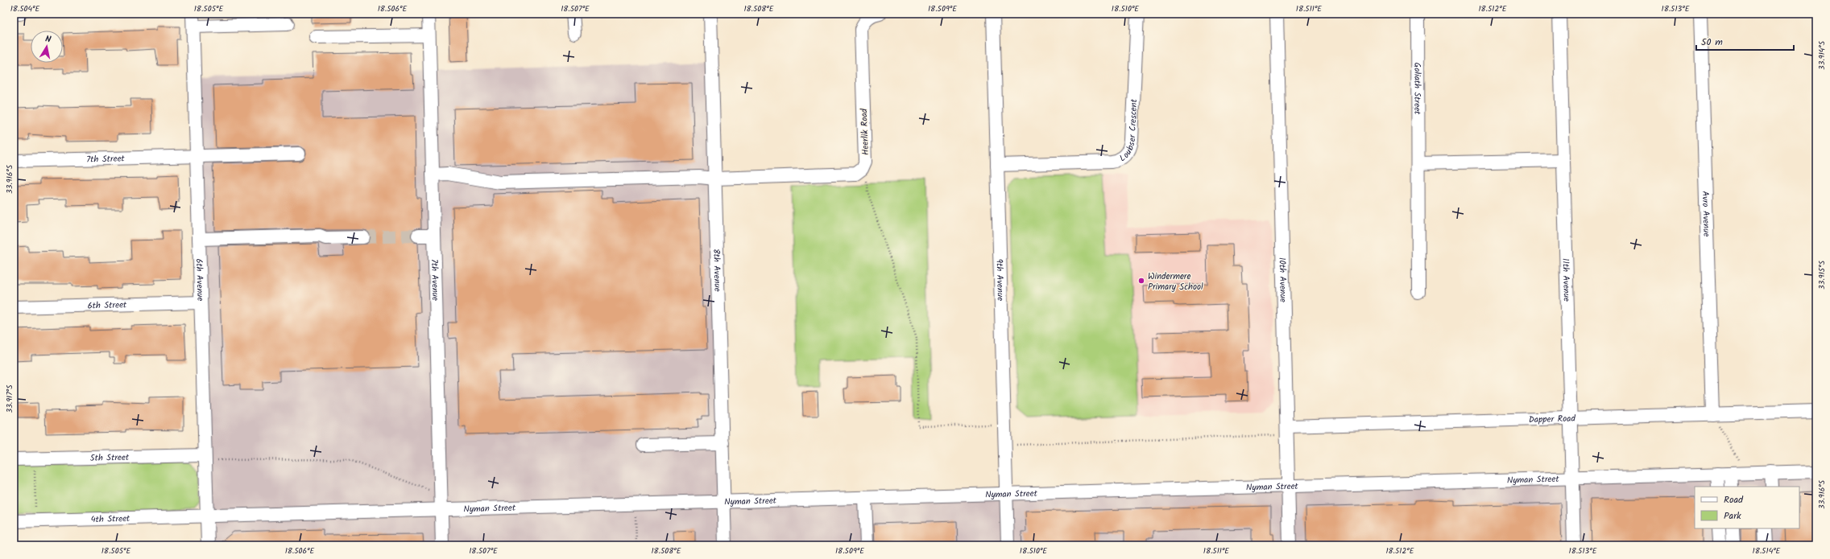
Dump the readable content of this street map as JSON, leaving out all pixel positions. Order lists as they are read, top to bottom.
{
  "streets": {
    "street": [
      "Goliath Street",
      "Loubser Crescent",
      "Heerlik Road",
      "7th Street",
      "Avro Avenue",
      "8th Avenue",
      "7th Avenue",
      "6th Avenue",
      "9th Avenue",
      "10th Avenue",
      "11th Avenue",
      "6th Street",
      "Dapper Road",
      "5th Street",
      "Nyman Street",
      "4th Street"
    ]
  },
  "crossings": [
    ["Loubser Crescent", "9th Avenue"],
    ["Heerlik Road", "8th Avenue"],
    ["Heerlik Road", "7th Avenue"],
    ["7th Street", "6th Avenue"],
    ["Avro Avenue", "Dapper Road"],
    ["8th Avenue", "Nyman Street"],
    ["7th Avenue", "Nyman Street"],
    ["6th Avenue", "6th Street"],
    ["6th Avenue", "5th Street"],
    ["6th Avenue", "Nyman Street"],
    ["6th Avenue", "4th Street"],
    ["9th Avenue", "Nyman Street"],
    ["10th Avenue", "Dapper Road"],
    ["10th Avenue", "Nyman Street"],
    ["11th Avenue", "Dapper Road"],
    ["11th Avenue", "Nyman Street"],
    ["Nyman Street", "4th Street"]
  ],
  "places": ["Windermere Primary School"],
  "legend": ["Road", "Park"],
  "scale_bar": "50 m",
  "north": "top",
  "coordinates": [
    "18.504°E",
    "18.505°E",
    "18.506°E",
    "18.507°E",
    "18.508°E",
    "18.509°E",
    "18.510°E",
    "18.511°E",
    "18.512°E",
    "18.513°E",
    "33.914°S",
    "33.916°S",
    "33.915°S",
    "33.917°S",
    "18.514°E"
  ]
}
